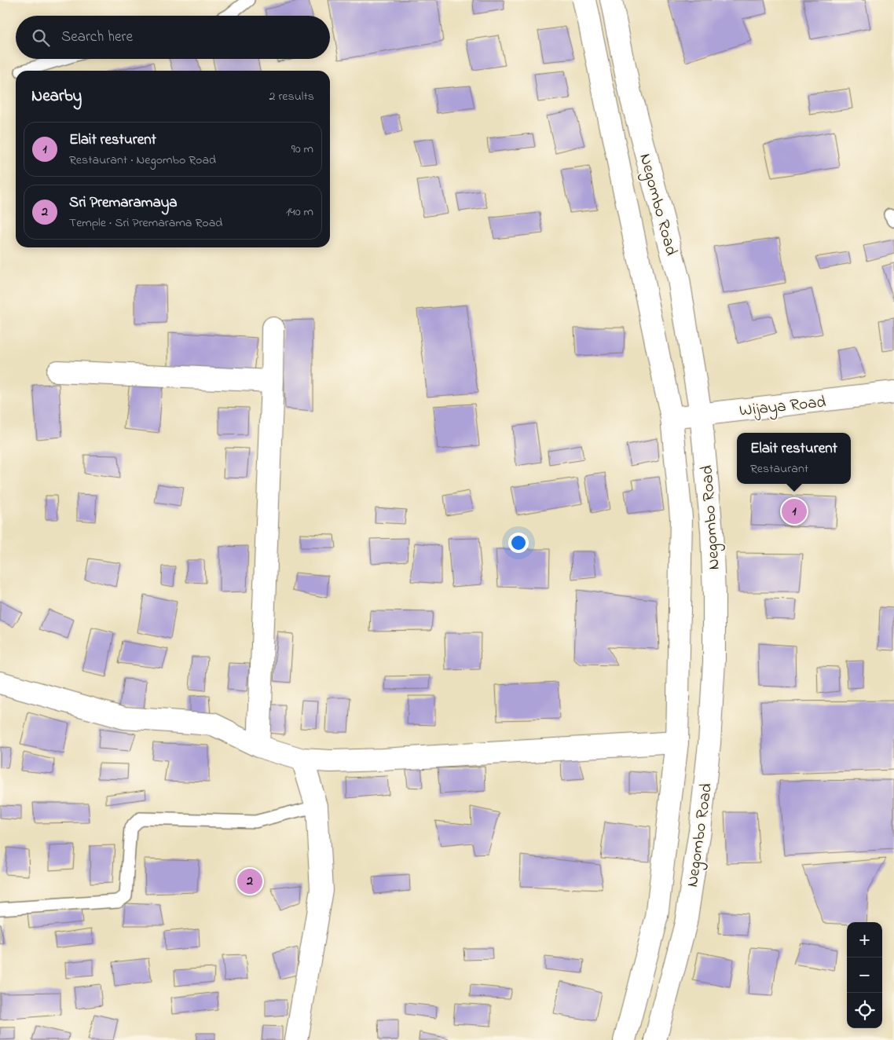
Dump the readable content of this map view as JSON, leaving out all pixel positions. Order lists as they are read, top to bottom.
{
  "streets": {
    "main road": ["Negombo Road", "Wijaya Road"]
  },
  "crossings": [
    ["Negombo Road", "Wijaya Road"]
  ],
  "page": {
    "search": "Search here",
    "heading": ["Nearby", "2 results"],
    "list": [
      {
        "mark": "1",
        "name": "Elait resturent",
        "note": "Restaurant · Negombo Road",
        "value": "90 m"
      },
      {
        "mark": "2",
        "name": "Sri Premaramaya",
        "note": "Temple · Sri Premarama Road",
        "value": "140 m"
      }
    ],
    "popup": ["Elait resturent", "Restaurant"],
    "pins": ["1", "2"],
    "map_buttons": ["+", "−"]
  }
}
